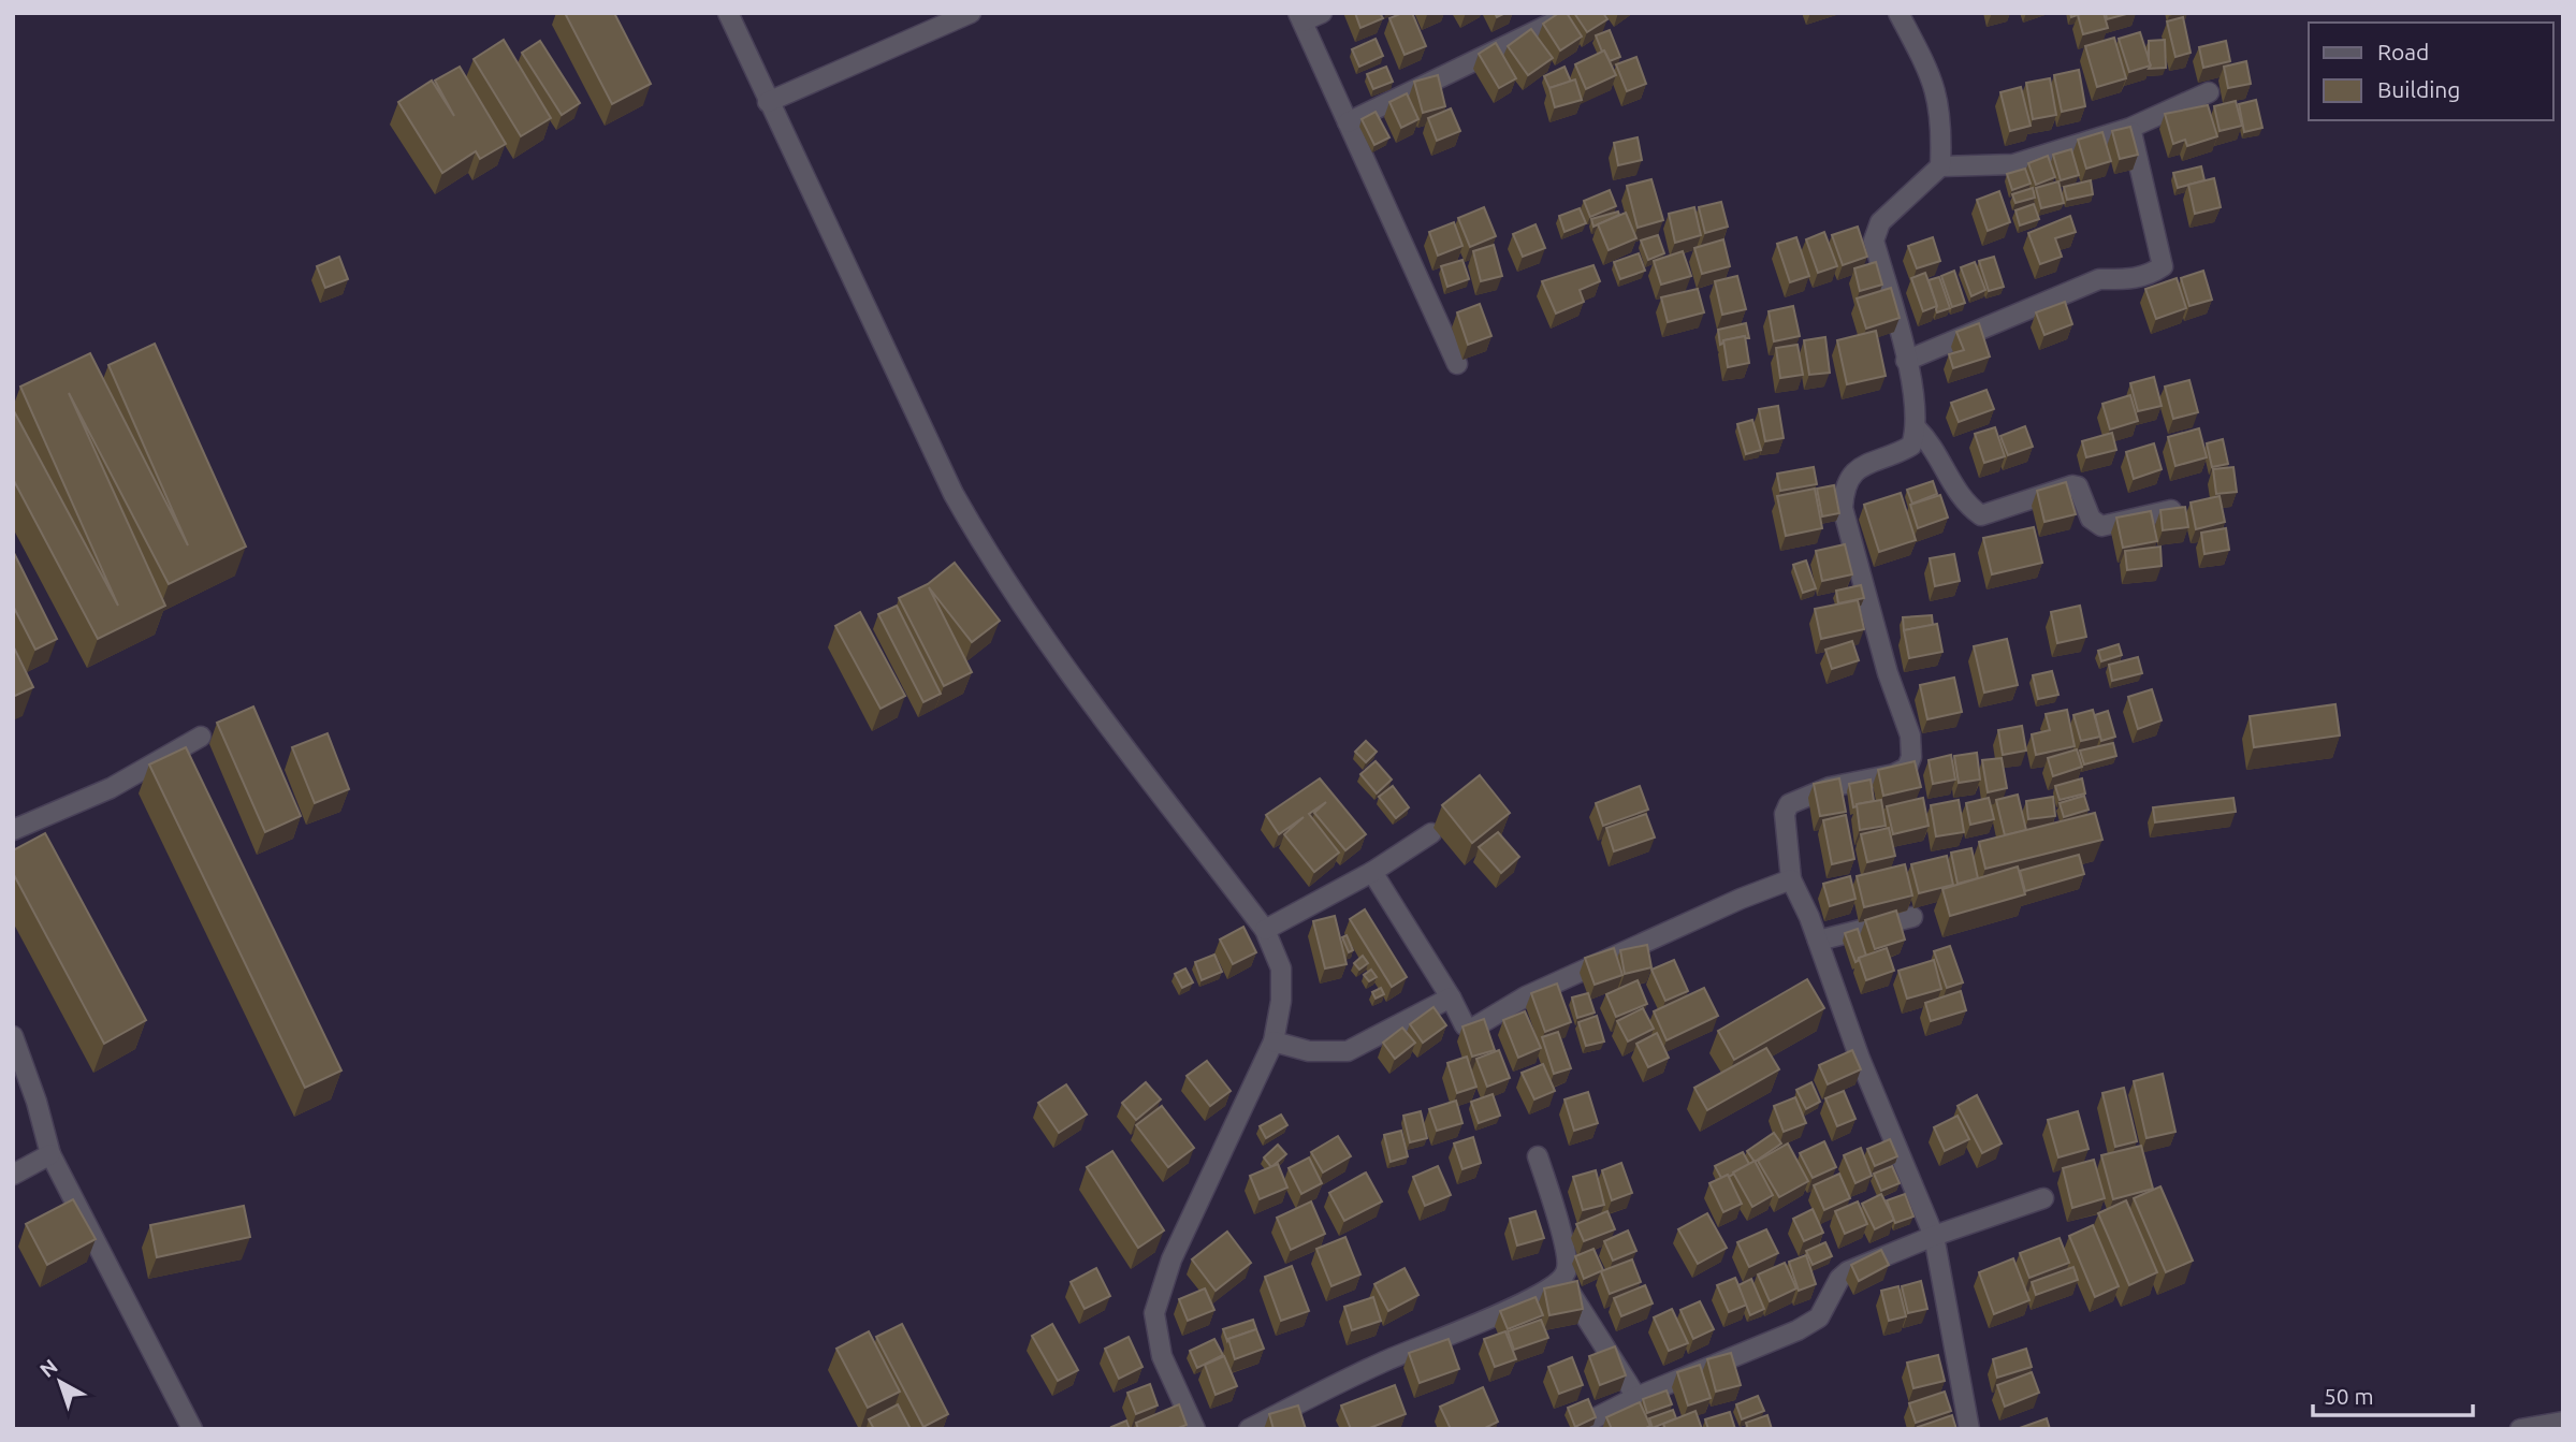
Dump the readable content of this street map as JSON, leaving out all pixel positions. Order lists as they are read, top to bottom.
{
  "legend": ["Road", "Building"],
  "scale_bar": "50 m",
  "north": "top left"
}
